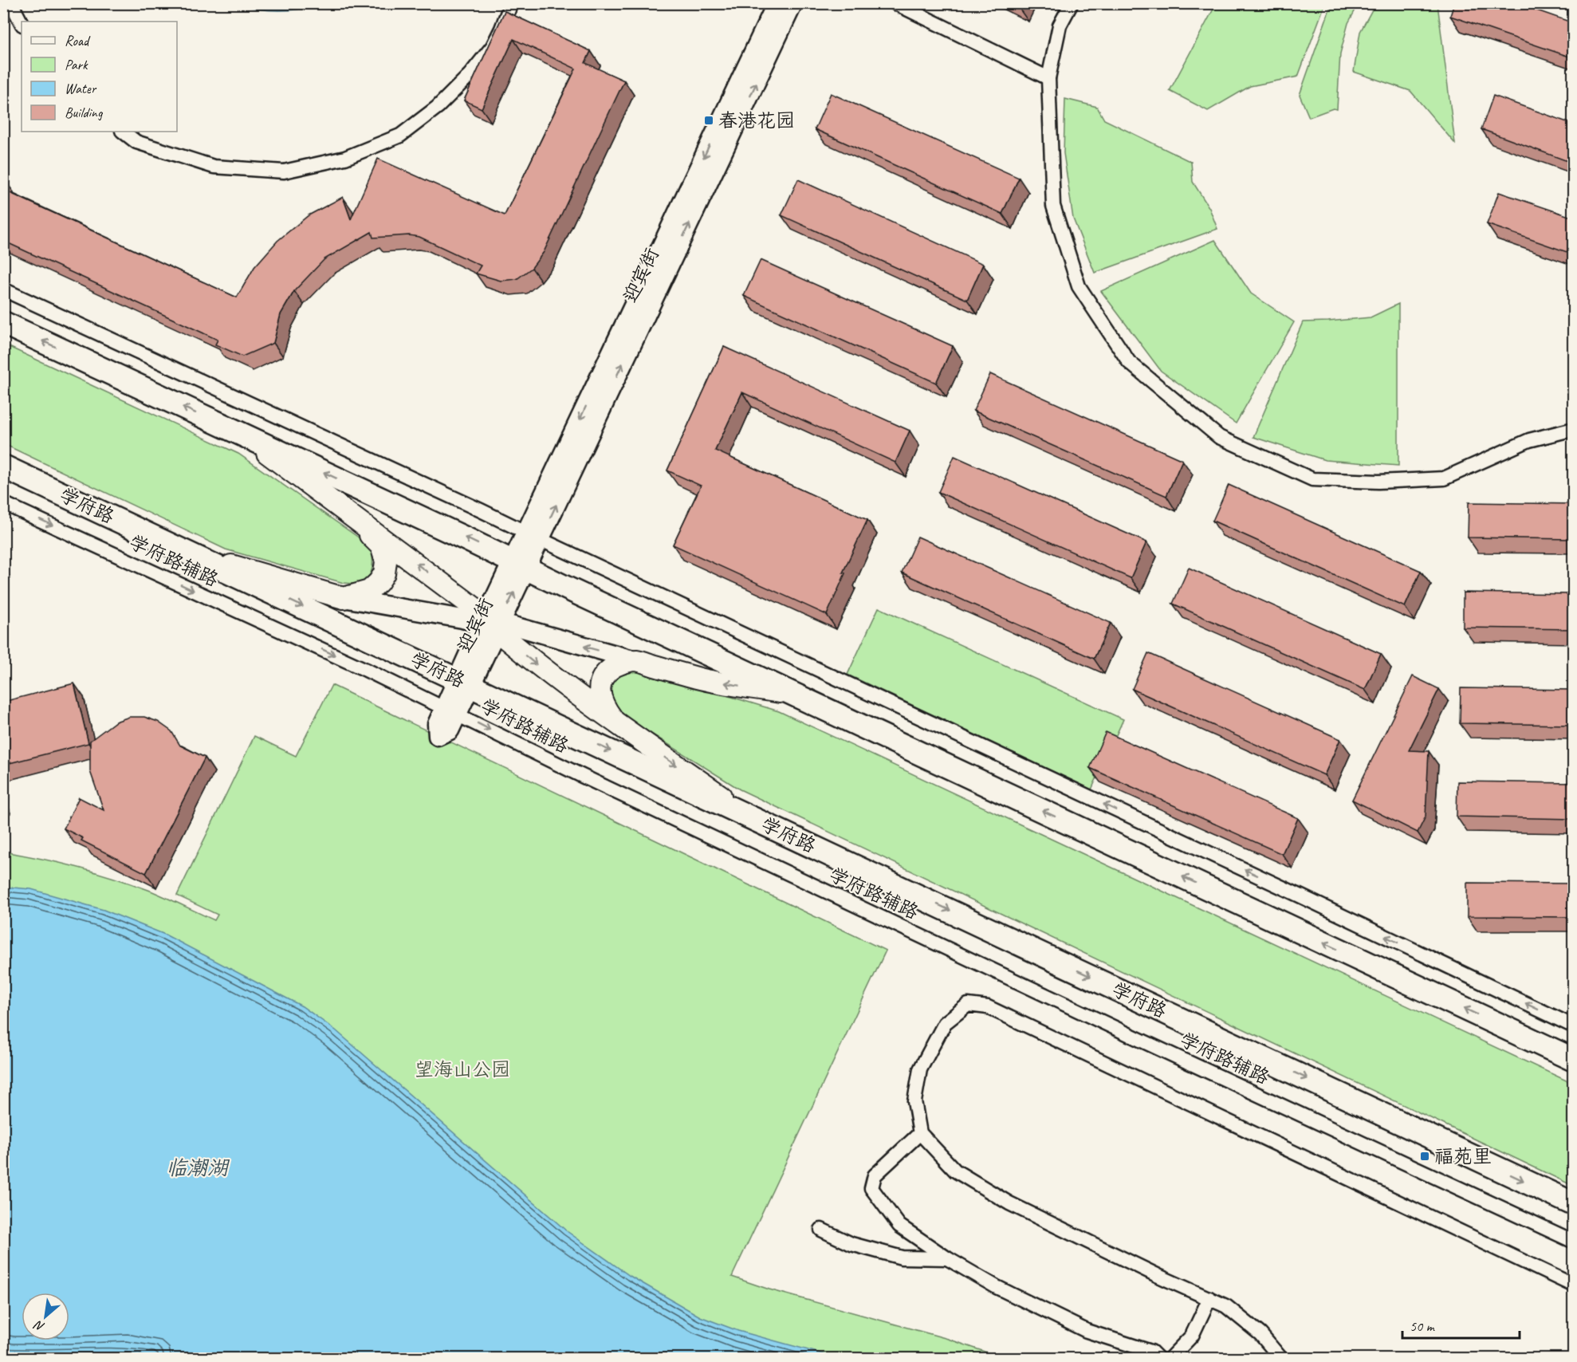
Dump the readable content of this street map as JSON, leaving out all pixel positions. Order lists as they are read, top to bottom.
{
  "streets": {
    "highway": ["学府路"],
    "main road": ["迎宾街"],
    "street": ["学府路辅路"]
  },
  "crossings": [
    ["迎宾街", "学府路"],
    ["迎宾街", "学府路辅路"]
  ],
  "one_way": ["学府路辅路"],
  "water": ["临潮湖"],
  "parks": ["望海山公园"],
  "places": {
    "transit": ["春港花园", "福苑里"]
  },
  "legend": [
    "Road",
    "Park",
    "Water",
    "Building"
  ],
  "scale_bar": "50 m",
  "north": "bottom left"
}
